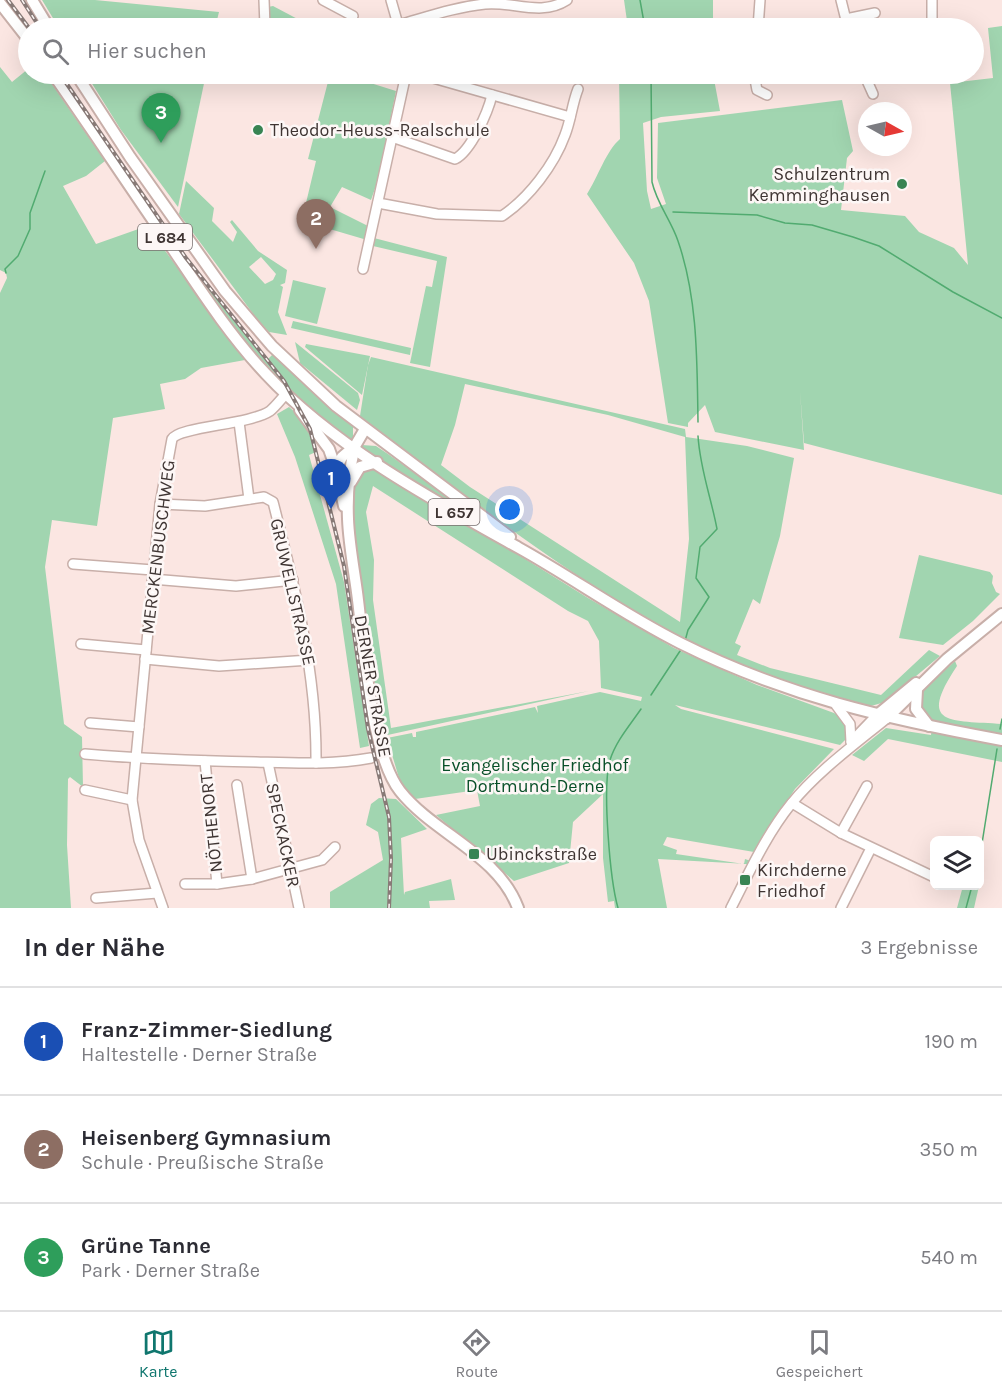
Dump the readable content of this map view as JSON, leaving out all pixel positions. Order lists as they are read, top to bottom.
{
  "streets": {
    "main road": ["L 684", "L 657", "DERNER STRASSE"],
    "street": [
      "MERCKENBUSCHWEG",
      "GRUWELLSTRASSE",
      "NÖTHENORT",
      "SPECKACKER"
    ]
  },
  "crossings": [
    ["L 684", "L 657"],
    ["L 684", "MERCKENBUSCHWEG"],
    ["L 684", "DERNER STRASSE"],
    ["L 657", "DERNER STRASSE"],
    ["MERCKENBUSCHWEG", "GRUWELLSTRASSE"]
  ],
  "parks": ["Evangelischer Friedhof Dortmund-Derne"],
  "places": {
    "other": ["Theodor-Heuss-Realschule", "Schulzentrum Kemminghausen"],
    "transit": ["Ubinckstraße", "Kirchderne Friedhof"]
  },
  "north": "right",
  "page": {
    "search": "Hier suchen",
    "pins": ["3", "2", "1"],
    "heading": ["In der Nähe", "3 Ergebnisse"],
    "list": [
      {
        "mark": "1",
        "name": "Franz-Zimmer-Siedlung",
        "note": "Haltestelle · Derner Straße",
        "value": "190 m"
      },
      {
        "mark": "2",
        "name": "Heisenberg Gymnasium",
        "note": "Schule · Preußische Straße",
        "value": "350 m"
      },
      {
        "mark": "3",
        "name": "Grüne Tanne",
        "note": "Park · Derner Straße",
        "value": "540 m"
      }
    ],
    "nav": ["Karte", "Route", "Gespeichert"]
  }
}
